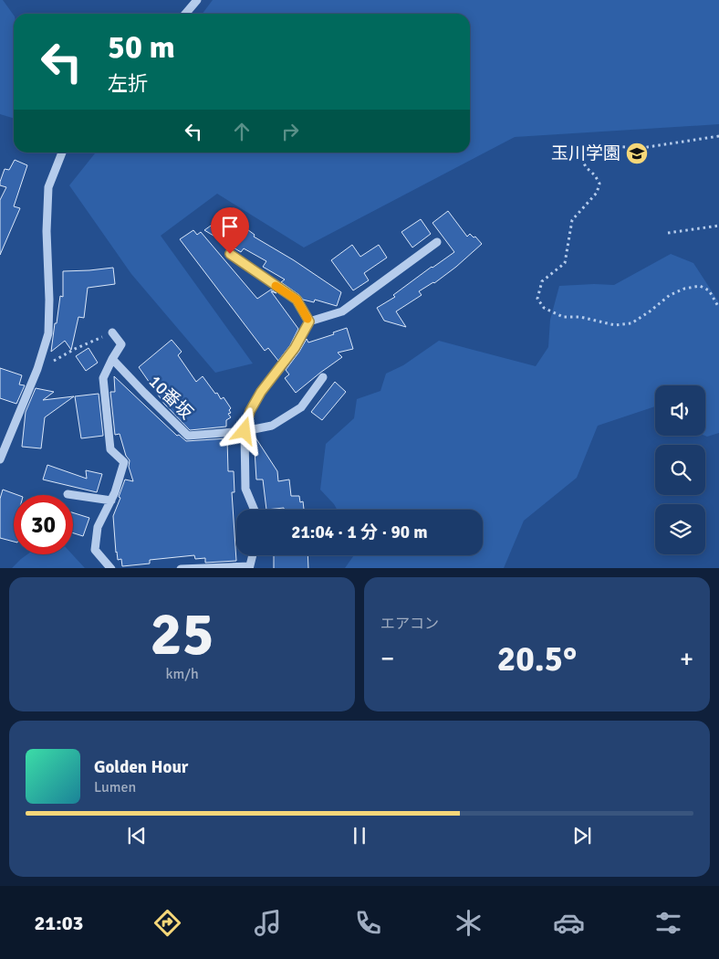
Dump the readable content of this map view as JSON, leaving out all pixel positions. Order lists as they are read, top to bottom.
{
  "streets": {
    "street": ["10番坂"]
  },
  "places": {
    "school or university": ["玉川学園"]
  },
  "page": {
    "turn": ["50 m", "左折"],
    "limit": "30",
    "trip": "21:04 · 1 分 · 90 m",
    "tile": [
      ["25", "km/h"],
      "エアコン"
    ],
    "heat": ["−", "20.5°", "+"],
    "song": ["Golden Hour", "Lumen"],
    "tabs": "21:03"
  }
}
